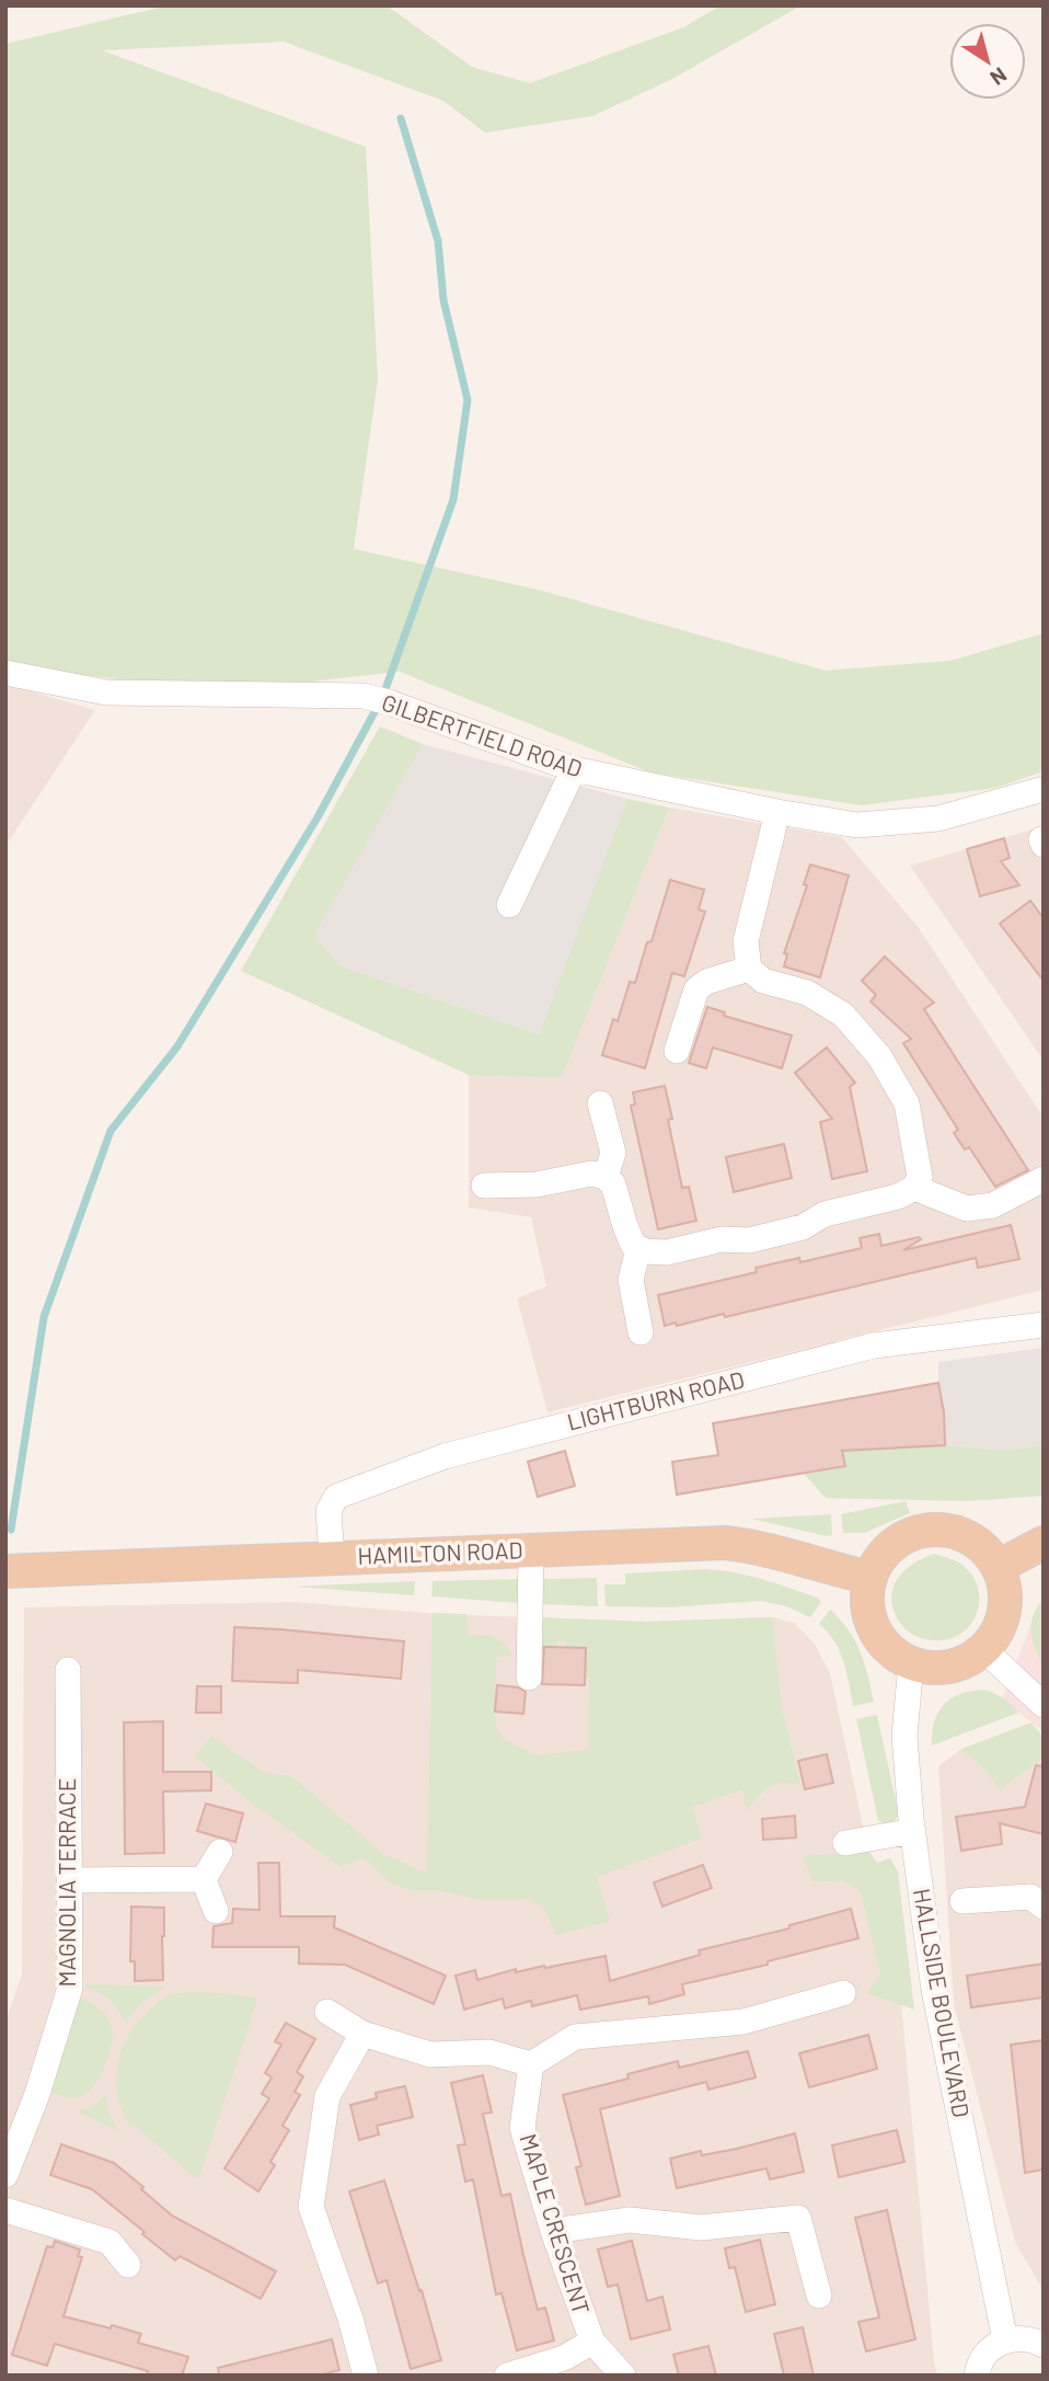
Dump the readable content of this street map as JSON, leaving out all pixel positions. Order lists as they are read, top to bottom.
{
  "streets": {
    "main road": ["HAMILTON ROAD"],
    "street": [
      "GILBERTFIELD ROAD",
      "LIGHTBURN ROAD",
      "MAGNOLIA TERRACE",
      "HALLSIDE BOULEVARD",
      "MAPLE CRESCENT"
    ]
  },
  "crossings": [
    ["LIGHTBURN ROAD", "HAMILTON ROAD"],
    ["HAMILTON ROAD", "HALLSIDE BOULEVARD"]
  ],
  "north": "bottom right"
}
